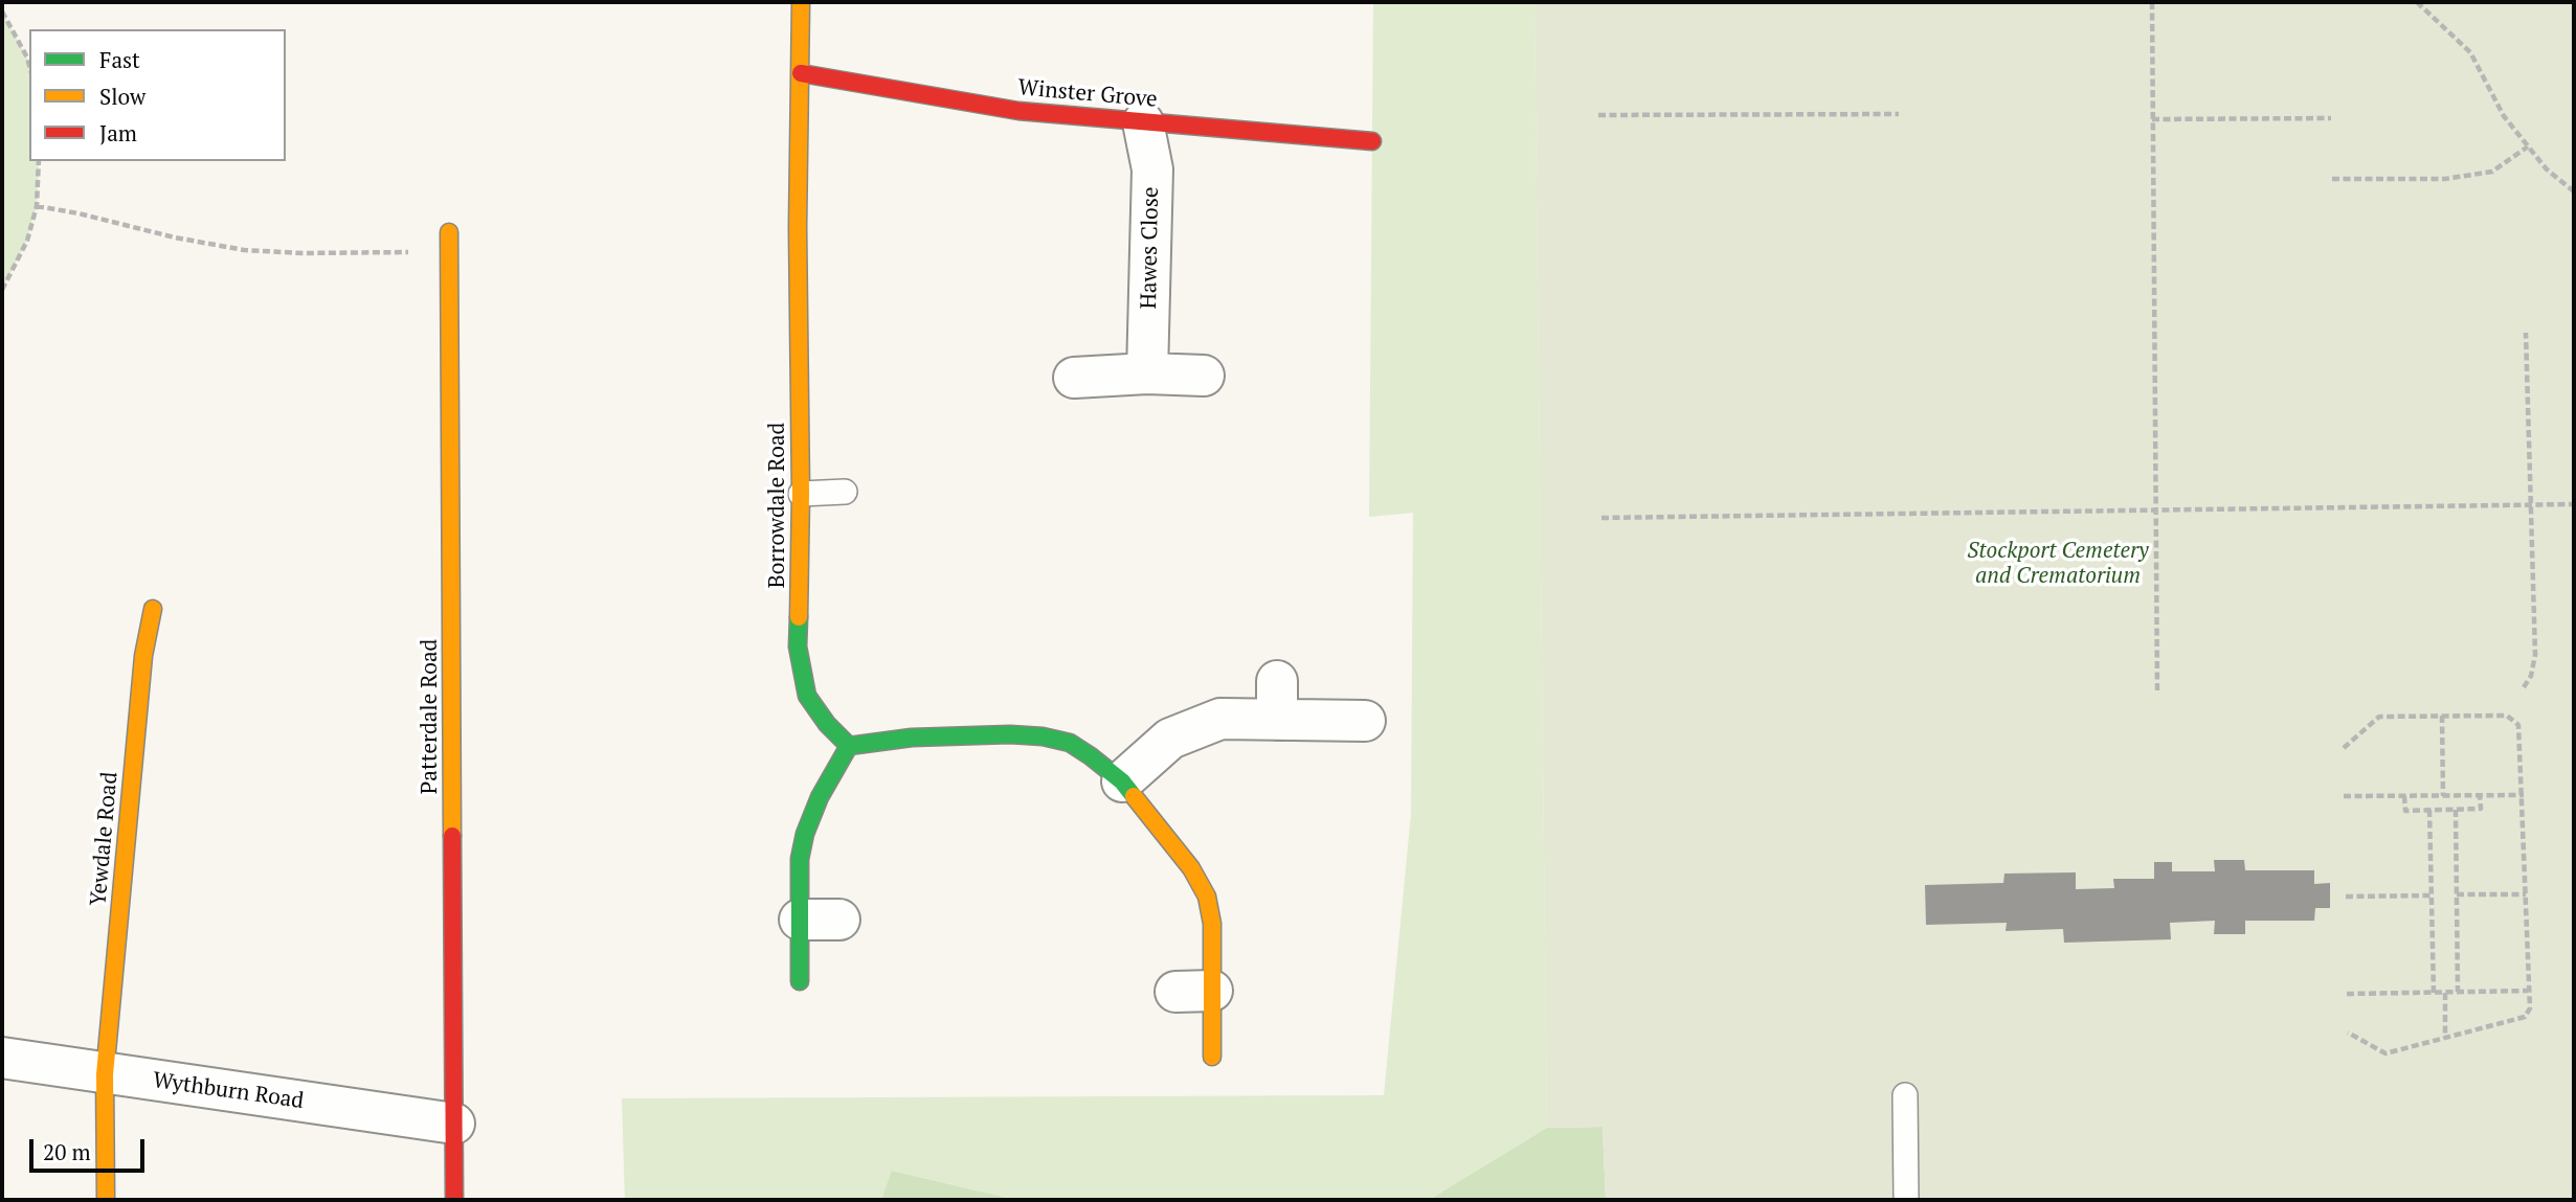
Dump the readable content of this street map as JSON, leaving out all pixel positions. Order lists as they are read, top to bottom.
{
  "streets": {
    "street": [
      "Winster Grove",
      "Hawes Close",
      "Borrowdale Road",
      "Patterdale Road",
      "Yewdale Road",
      "Wythburn Road"
    ]
  },
  "crossings": [
    ["Winster Grove", "Hawes Close"],
    ["Winster Grove", "Borrowdale Road"],
    ["Patterdale Road", "Wythburn Road"],
    ["Yewdale Road", "Wythburn Road"]
  ],
  "parks": ["Stockport Cemetery and Crematorium"],
  "legend": ["Fast", "Slow", "Jam"],
  "scale_bar": "20 m"
}
